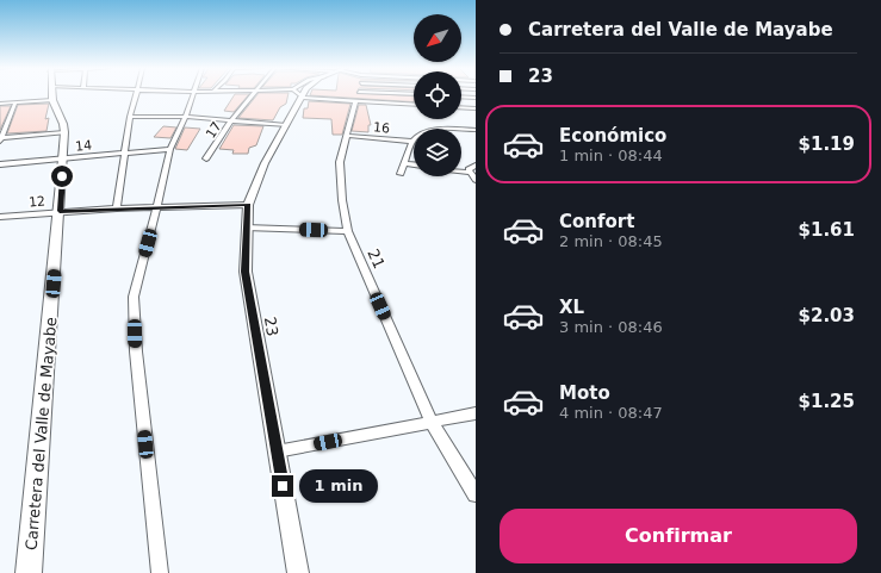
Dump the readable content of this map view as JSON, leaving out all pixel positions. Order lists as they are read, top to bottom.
{
  "streets": {
    "main road": ["Carretera del Valle de Mayabe"],
    "street": [
      "16",
      "17",
      "14",
      "12",
      "21",
      "23"
    ]
  },
  "crossings": [
    ["16", "21"],
    ["14", "Carretera del Valle de Mayabe"],
    ["12", "23"],
    ["12", "Carretera del Valle de Mayabe"]
  ],
  "north": "bottom left",
  "page": {
    "banner": ["Carretera del Valle de Mayabe", "23"],
    "list": [
      {
        "name": "Económico",
        "note": "1 min · 08:44",
        "value": "$1.19"
      },
      {
        "name": "Confort",
        "note": "2 min · 08:45",
        "value": "$1.61"
      },
      {
        "name": "XL",
        "note": "3 min · 08:46",
        "value": "$2.03"
      },
      {
        "name": "Moto",
        "note": "4 min · 08:47",
        "value": "$1.25"
      }
    ],
    "bubble": "1 min",
    "buttons": "Confirmar"
  }
}
